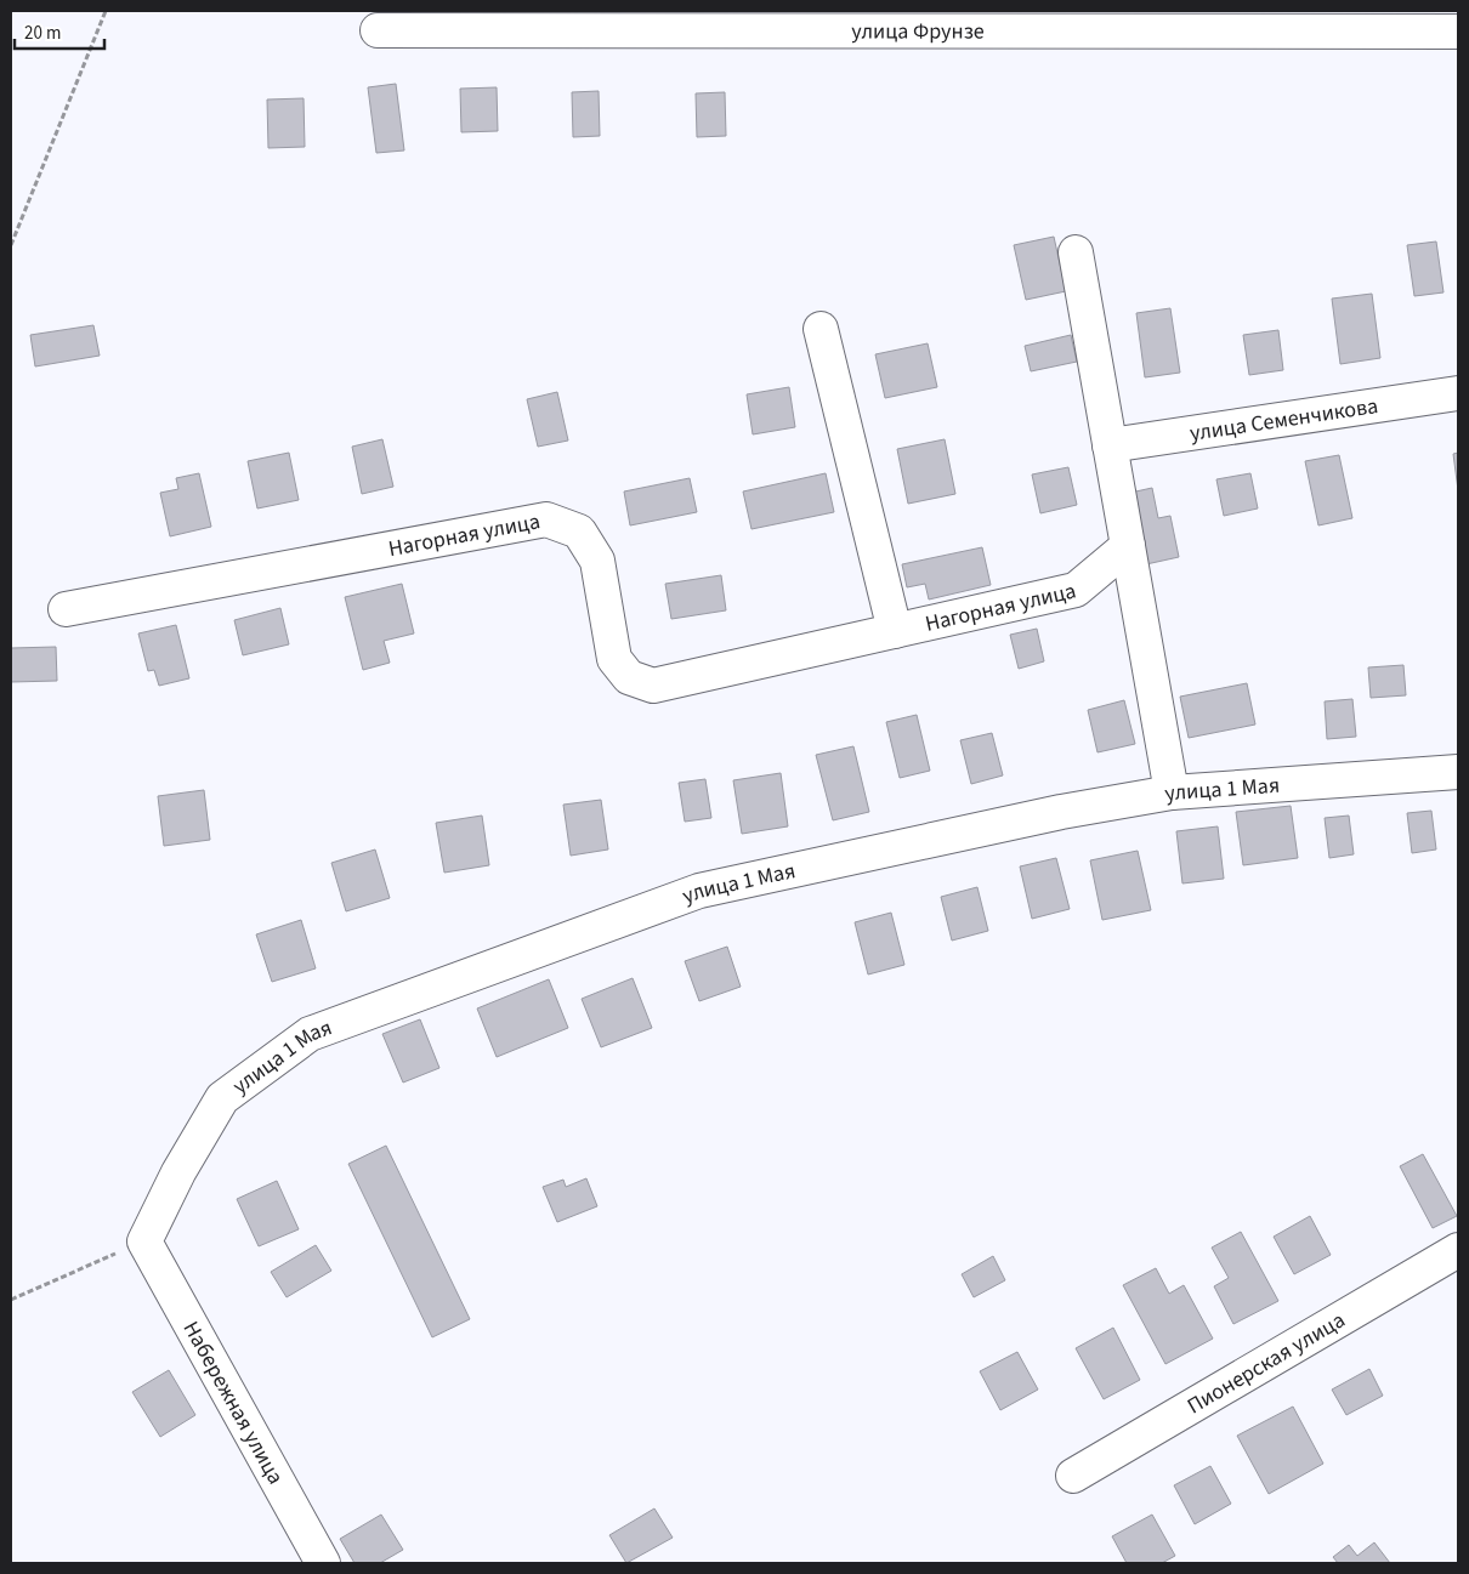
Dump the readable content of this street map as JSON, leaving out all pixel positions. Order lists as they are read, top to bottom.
{
  "streets": {
    "street": [
      "улица Фрунзе",
      "улица Семенчикова",
      "Нагорная улица",
      "улица 1 Мая",
      "Пионерская улица",
      "Набережная улица"
    ]
  },
  "crossings": [
    ["улица 1 Мая", "Набережная улица"]
  ],
  "scale_bar": "20 m"
}
